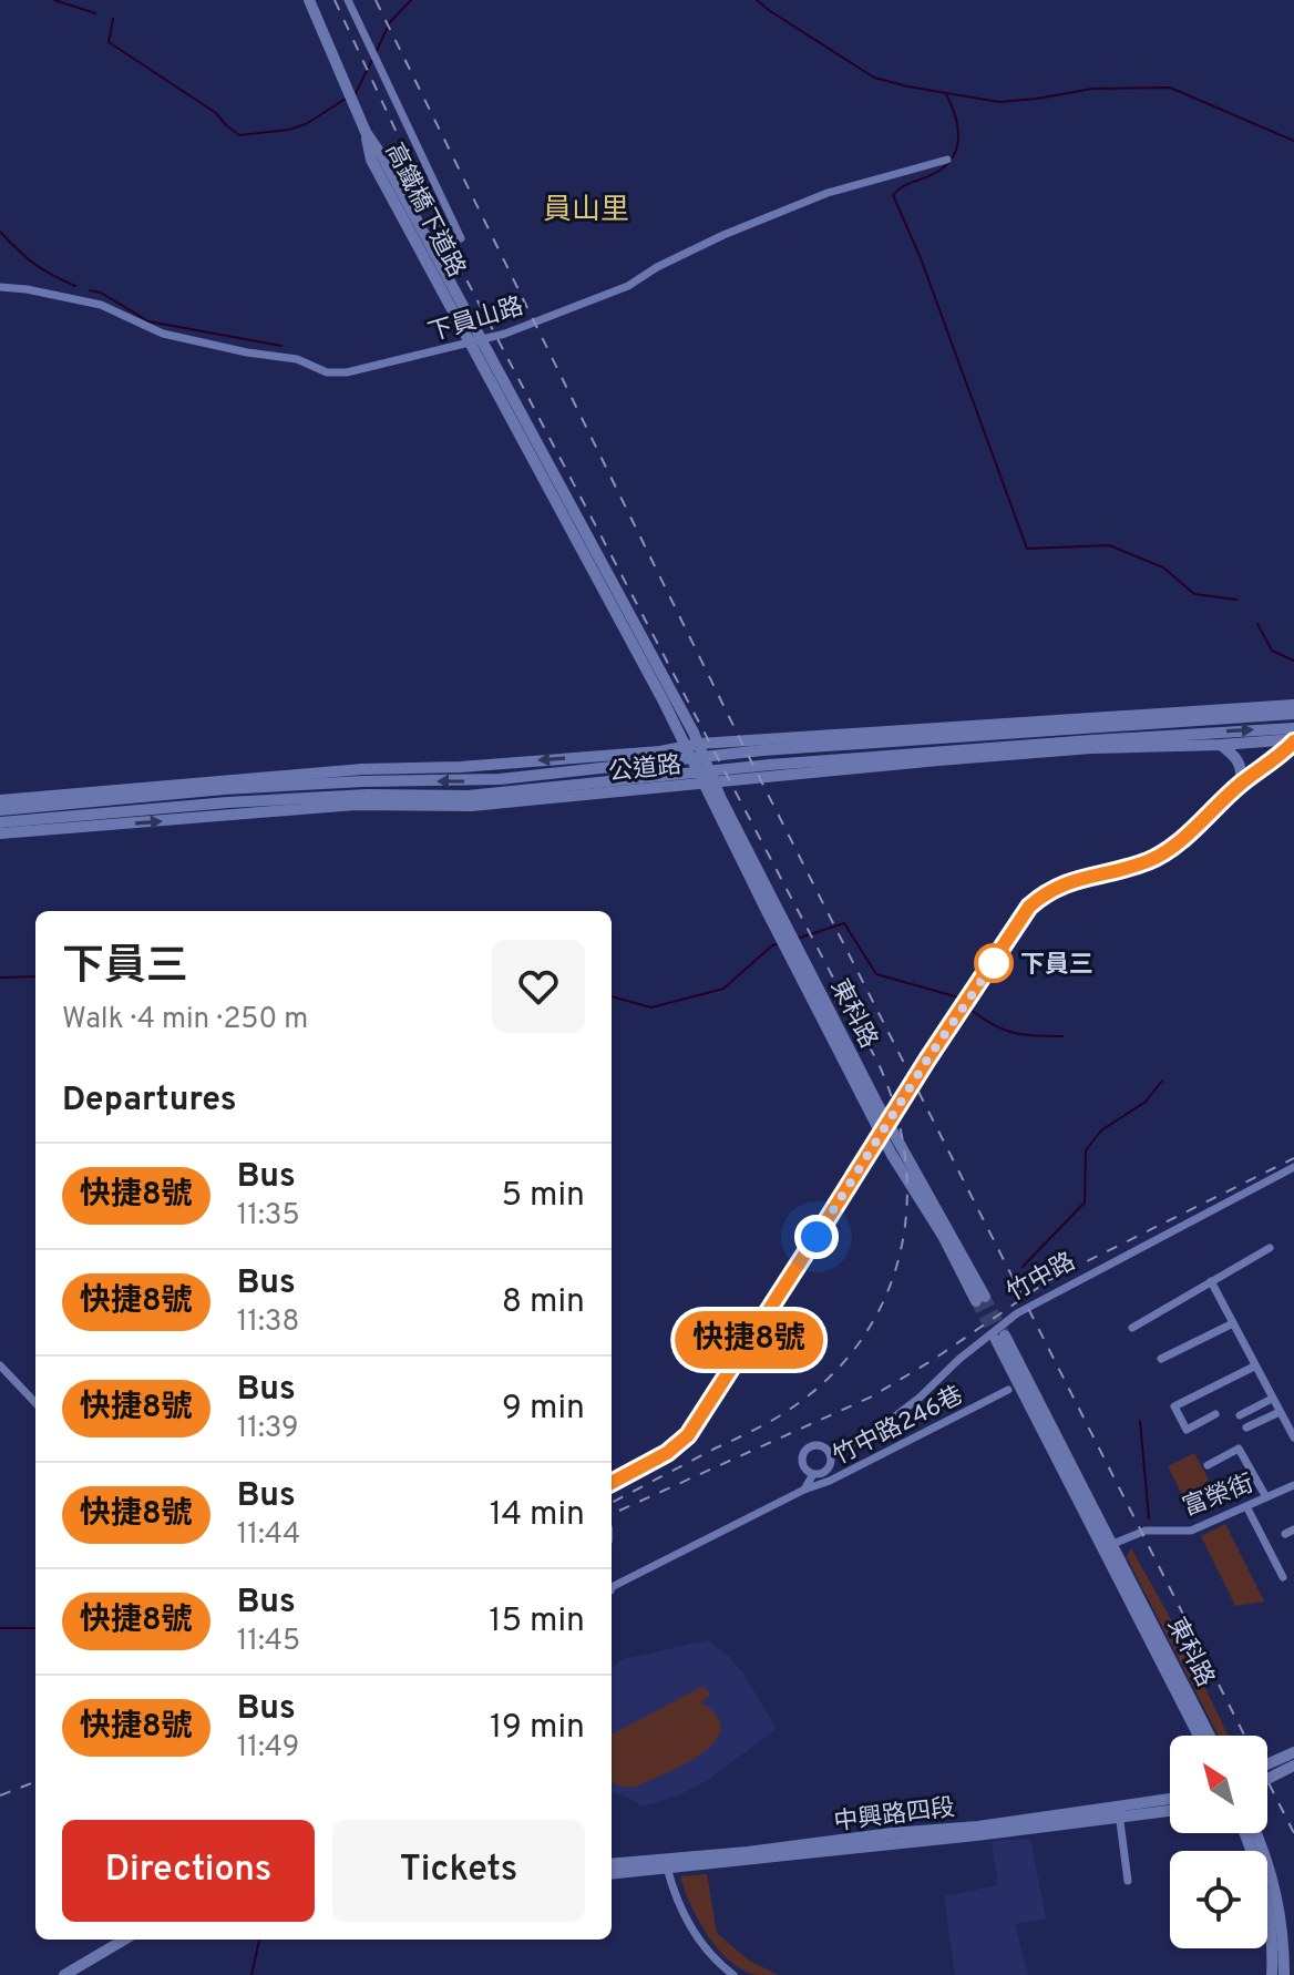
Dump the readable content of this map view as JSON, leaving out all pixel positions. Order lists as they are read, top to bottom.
{
  "streets": {
    "street": [
      "高鐵橋下道路",
      "下員山路",
      "公道路",
      "東科路",
      "竹中路",
      "竹中路246巷",
      "富榮街",
      "中興路四段"
    ]
  },
  "crossings": [
    ["高鐵橋下道路", "下員山路"],
    ["高鐵橋下道路", "公道路"],
    ["高鐵橋下道路", "東科路"],
    ["公道路", "東科路"],
    ["東科路", "富榮街"]
  ],
  "districts": ["員山里"],
  "places": ["下員三"],
  "lines": ["bus line 快捷8號"],
  "north": "top left",
  "page": {
    "on_map": "快捷8號",
    "heading": [
      ["下員三", "Walk · 4 min · 250 m"],
      "Departures"
    ],
    "list": [
      {
        "mark": "快捷8號",
        "name": "Bus",
        "note": "11:35",
        "value": "5 min"
      },
      {
        "mark": "快捷8號",
        "name": "Bus",
        "note": "11:38",
        "value": "8 min"
      },
      {
        "mark": "快捷8號",
        "name": "Bus",
        "note": "11:39",
        "value": "9 min"
      },
      {
        "mark": "快捷8號",
        "name": "Bus",
        "note": "11:44",
        "value": "14 min"
      },
      {
        "mark": "快捷8號",
        "name": "Bus",
        "note": "11:45",
        "value": "15 min"
      },
      {
        "mark": "快捷8號",
        "name": "Bus",
        "note": "11:49",
        "value": "19 min"
      }
    ],
    "buttons": ["Directions", "Tickets"]
  }
}
